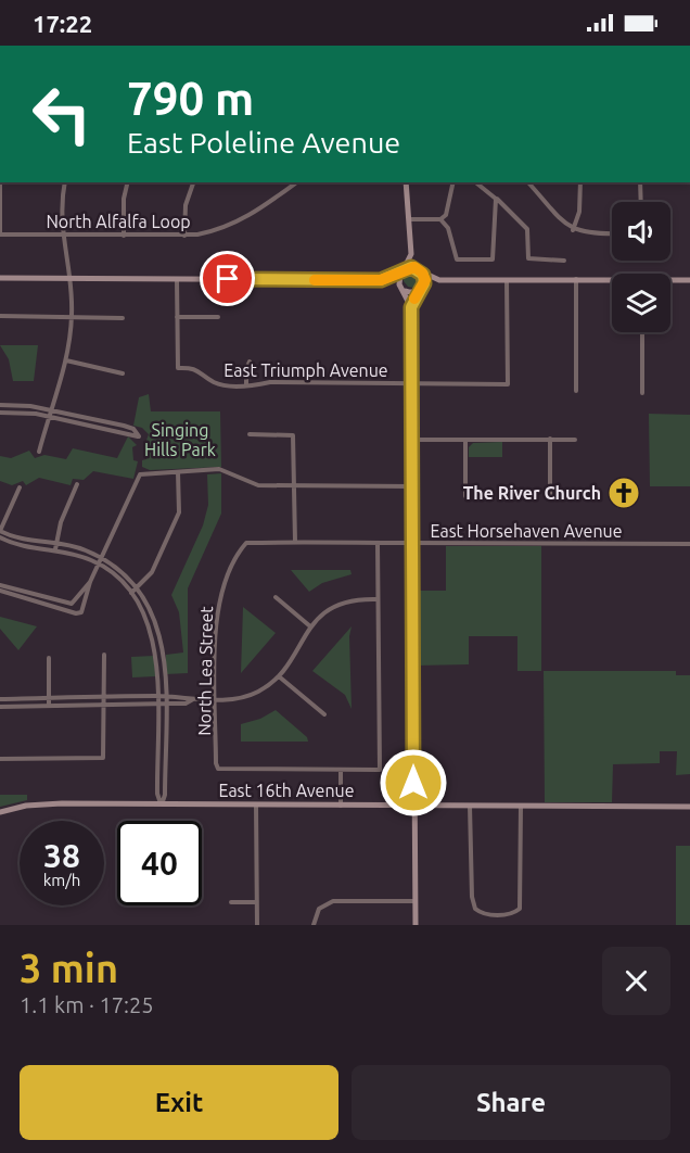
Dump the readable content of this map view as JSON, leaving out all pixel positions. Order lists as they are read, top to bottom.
{
  "streets": {
    "street": [
      "North Alfalfa Loop",
      "East Triumph Avenue",
      "East Horsehaven Avenue",
      "North Lea Street",
      "East 16th Avenue"
    ]
  },
  "crossings": [
    ["East Horsehaven Avenue", "North Lea Street"]
  ],
  "parks": ["Singing Hills Park"],
  "places": {
    "church": ["The River Church"]
  },
  "page": {
    "status": "17:22",
    "turn": ["790 m", "East Poleline Avenue"],
    "speed": "38 km/h",
    "limit": "40",
    "heading": ["3 min", "1.1 km · 17:25"],
    "buttons": ["Exit", "Share"]
  }
}
